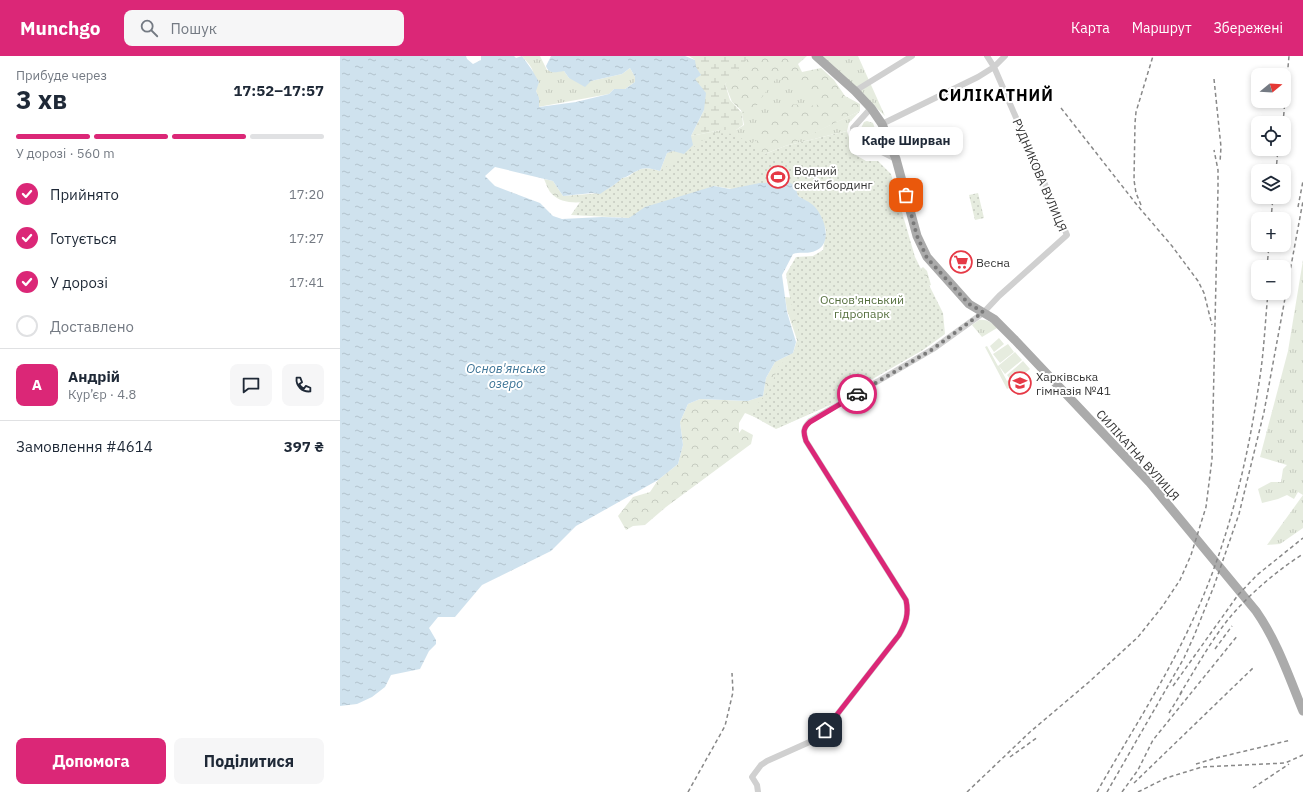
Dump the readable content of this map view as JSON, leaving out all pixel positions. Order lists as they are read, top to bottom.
{
  "streets": {
    "main road": ["СИЛІКАТНА ВУЛИЦЯ"],
    "street": ["РУДНИКОВА ВУЛИЦЯ"]
  },
  "crossings": [
    ["РУДНИКОВА ВУЛИЦЯ", "СИЛІКАТНА ВУЛИЦЯ"]
  ],
  "districts": ["СИЛІКАТНИЙ"],
  "water": ["Основ'янське озеро"],
  "parks": ["Основ'янський гідропарк"],
  "places": {
    "sports": ["Водний скейтбординг"],
    "other": ["Кафе Ширван"],
    "supermarket": ["Весна"],
    "school or university": ["Харківська гімназія №41"]
  },
  "north": "right",
  "page": {
    "header": "Munchgo",
    "search": "Пошук",
    "nav": ["Карта", "Маршрут", "Збережені"],
    "heading": ["3 хв", "Прибуде через", "17:52–17:57"],
    "panel": [
      "Андрій",
      "Кур’єр · 4.8",
      "Замовлення #4614",
      "397 ₴"
    ],
    "map_buttons": ["+", "−"],
    "bar": "У дорозі · 560 m",
    "bubble": "Кафе Ширван",
    "list": [
      ["Прийнято", "17:20"],
      ["Готується", "17:27"],
      ["У дорозі", "17:41"],
      "Доставлено"
    ],
    "round": "А",
    "buttons": ["Допомога", "Поділитися"]
  }
}
